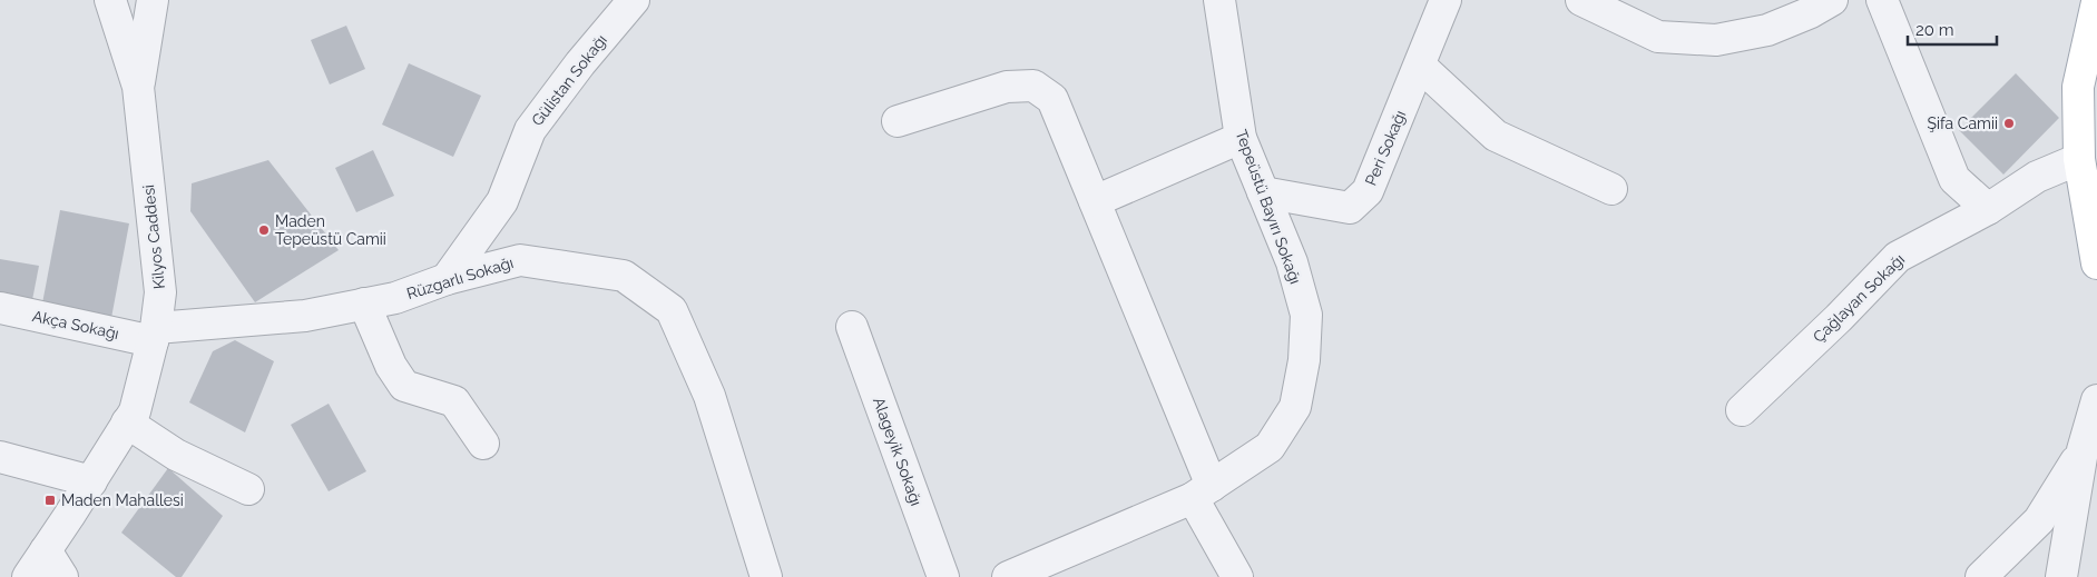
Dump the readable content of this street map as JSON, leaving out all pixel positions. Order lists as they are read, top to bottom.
{
  "streets": {
    "street": [
      "Gülistan Sokağı",
      "Peri Sokağı",
      "Tepeüstü Bayırı Sokağı",
      "Kilyos Caddesi",
      "Rüzgarlı Sokağı",
      "Çağlayan Sokağı",
      "Akça Sokağı",
      "Alageyik Sokağı"
    ]
  },
  "crossings": [
    ["Gülistan Sokağı", "Rüzgarlı Sokağı"],
    ["Peri Sokağı", "Tepeüstü Bayırı Sokağı"],
    ["Kilyos Caddesi", "Rüzgarlı Sokağı"],
    ["Kilyos Caddesi", "Akça Sokağı"],
    ["Rüzgarlı Sokağı", "Akça Sokağı"]
  ],
  "places": {
    "other": ["Şifa Camii", "Maden Tepeüstü Camii"],
    "transit": ["Maden Mahallesi"]
  },
  "scale_bar": "20 m"
}
